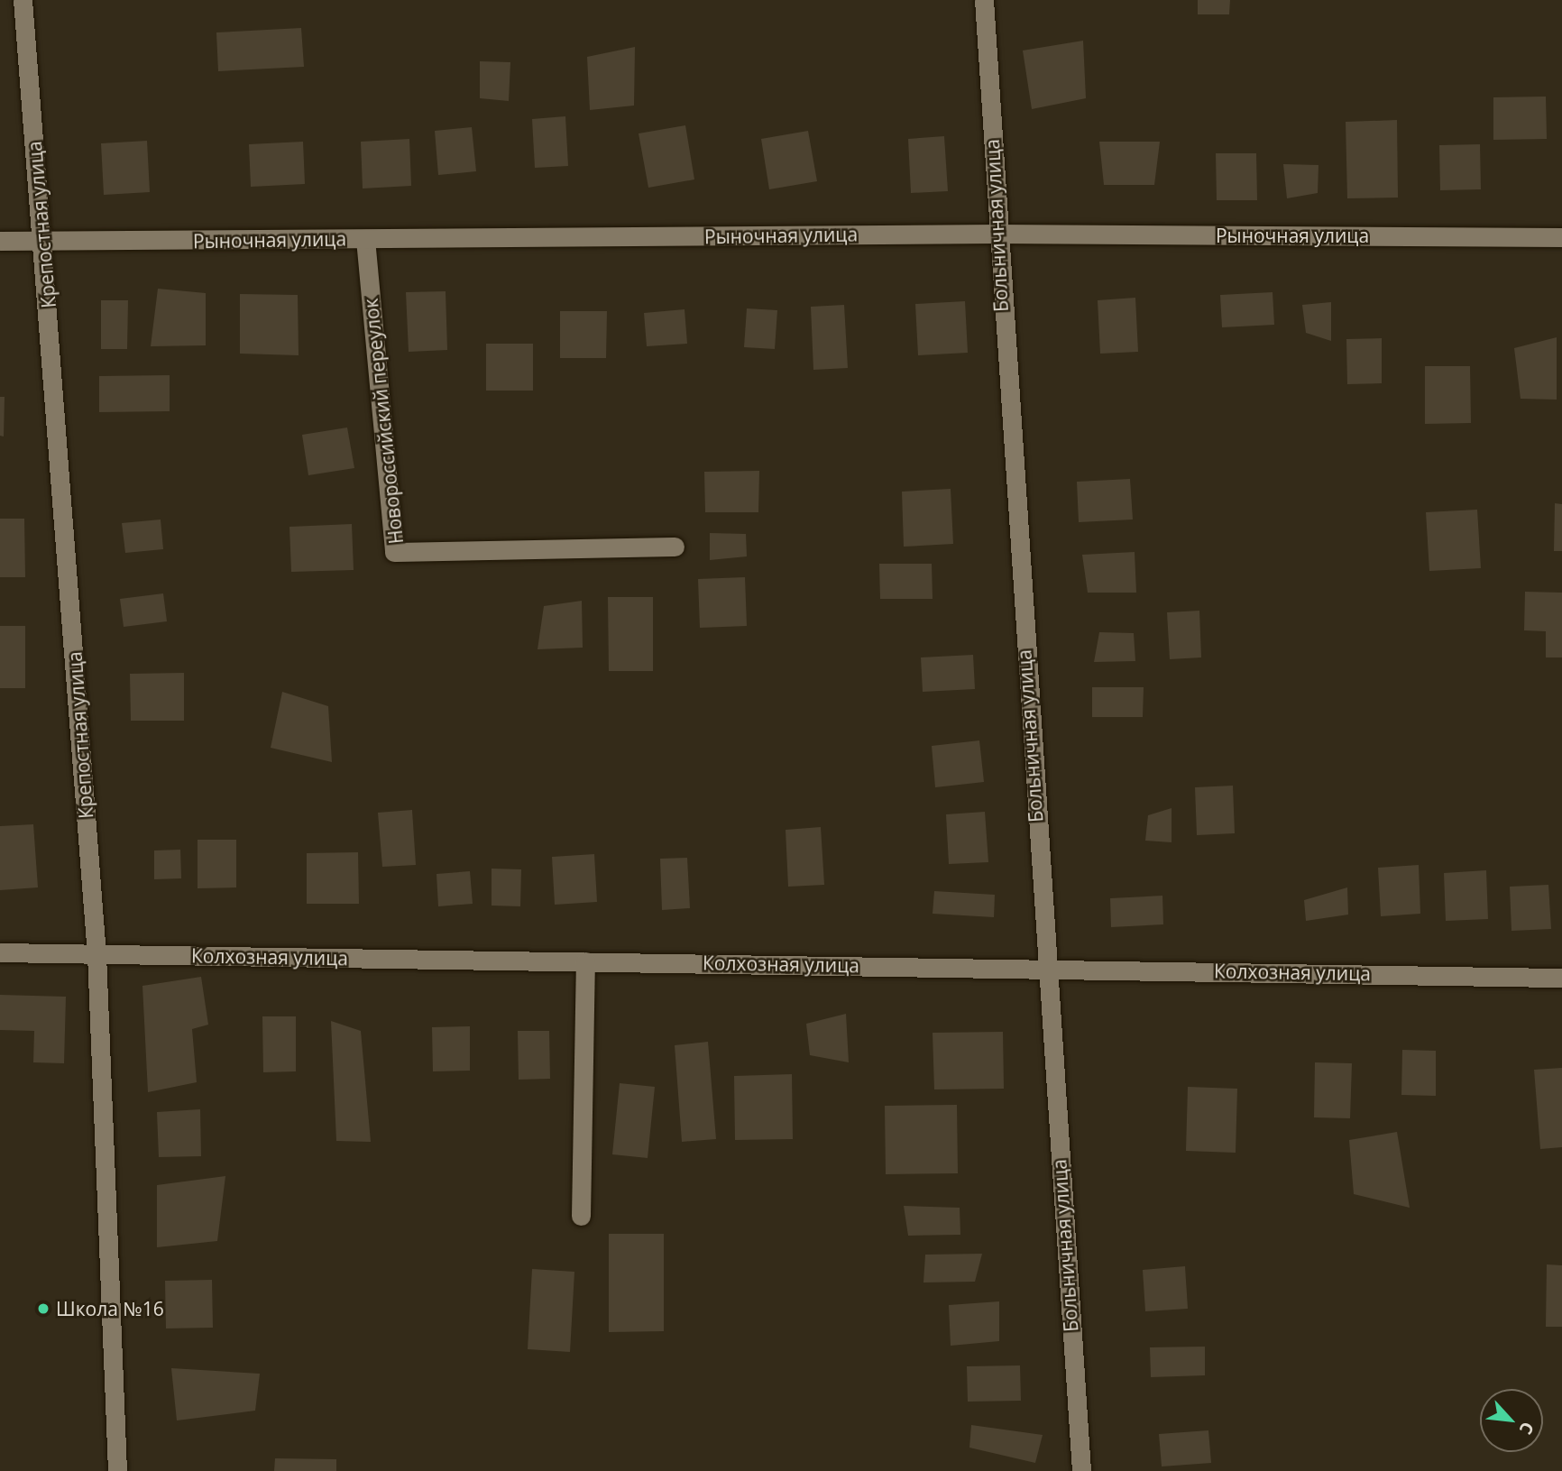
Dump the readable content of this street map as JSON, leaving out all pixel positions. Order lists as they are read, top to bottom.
{
  "streets": {
    "street": [
      "Крепостная улица",
      "Больничная улица",
      "Рыночная улица",
      "Новороссийский переулок",
      "Колхозная улица"
    ]
  },
  "crossings": [
    ["Крепостная улица", "Рыночная улица"],
    ["Крепостная улица", "Колхозная улица"],
    ["Больничная улица", "Рыночная улица"],
    ["Больничная улица", "Колхозная улица"],
    ["Рыночная улица", "Новороссийский переулок"]
  ],
  "places": ["Школа №16"],
  "north": "bottom right"
}
